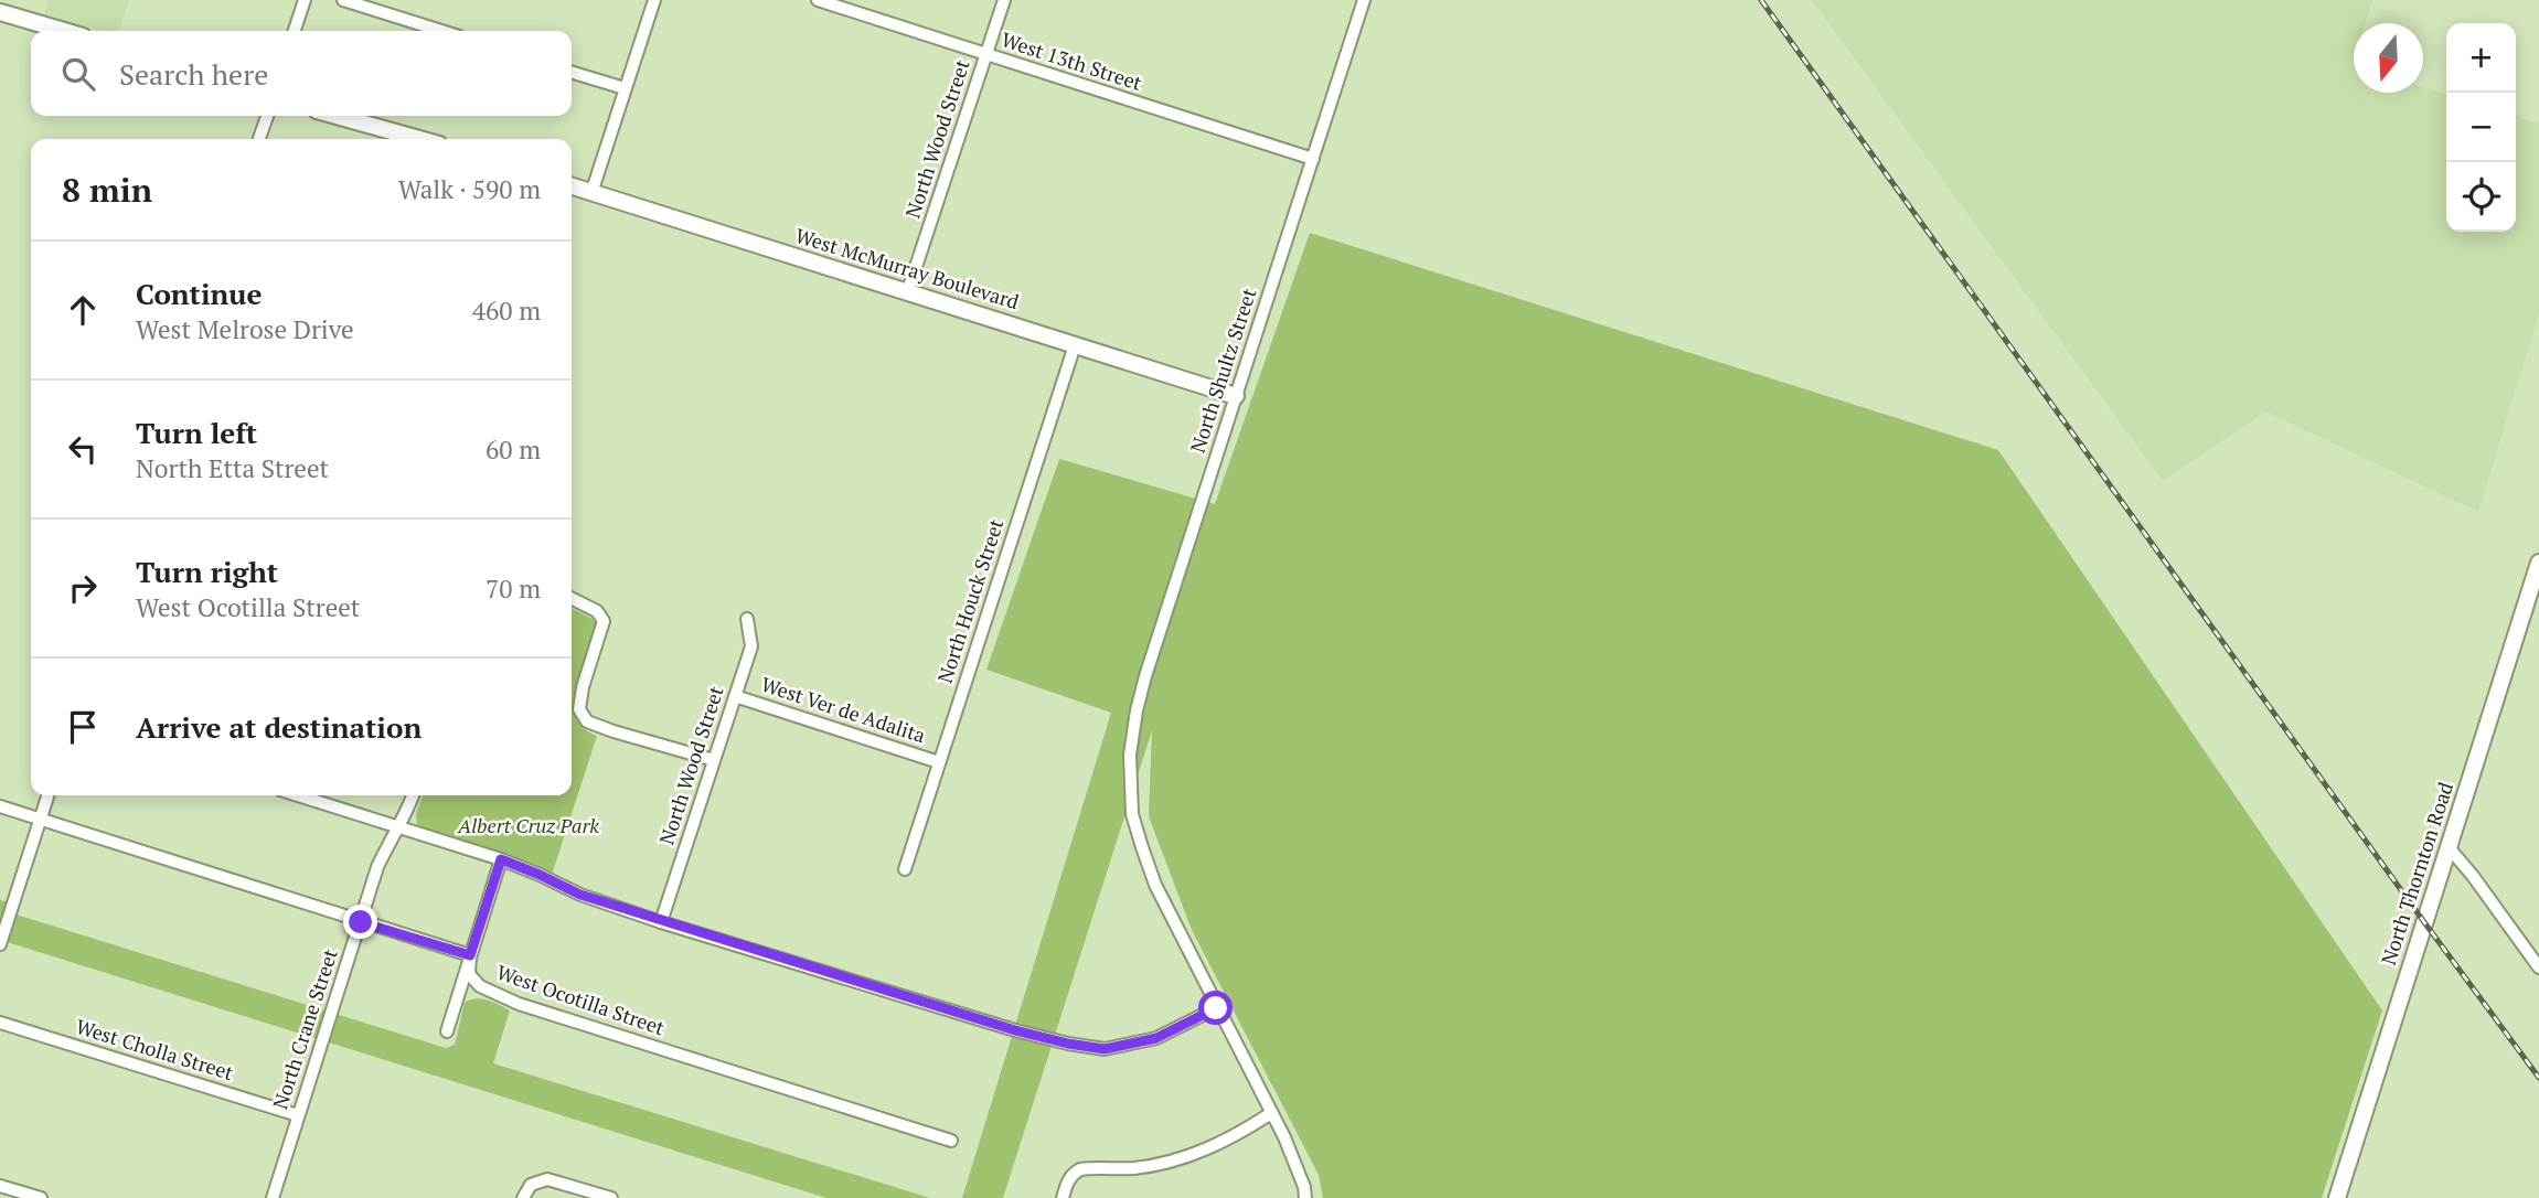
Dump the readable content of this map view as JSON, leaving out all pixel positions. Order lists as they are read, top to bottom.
{
  "streets": {
    "street": [
      "West 13th Street",
      "North Wood Street",
      "West McMurray Boulevard",
      "North Shultz Street",
      "North Houck Street",
      "West Ver de Adalita",
      "North Thornton Road",
      "West Ocotilla Street",
      "North Crane Street",
      "West Cholla Street"
    ]
  },
  "crossings": [
    ["West 13th Street", "North Wood Street"],
    ["West 13th Street", "North Shultz Street"],
    ["North Wood Street", "West McMurray Boulevard"],
    ["North Wood Street", "West Ver de Adalita"],
    ["West McMurray Boulevard", "North Shultz Street"],
    ["West McMurray Boulevard", "North Houck Street"],
    ["North Houck Street", "West Ver de Adalita"],
    ["North Crane Street", "West Cholla Street"]
  ],
  "parks": ["Albert Cruz Park"],
  "north": "bottom",
  "page": {
    "map_buttons": ["+", "−"],
    "search": "Search here",
    "heading": ["8 min", "Walk · 590 m"],
    "list": [
      ["Continue", "West Melrose Drive", "460 m"],
      ["Turn left", "North Etta Street", "60 m"],
      ["Turn right", "West Ocotilla Street", "70 m"],
      "Arrive at destination"
    ]
  }
}
